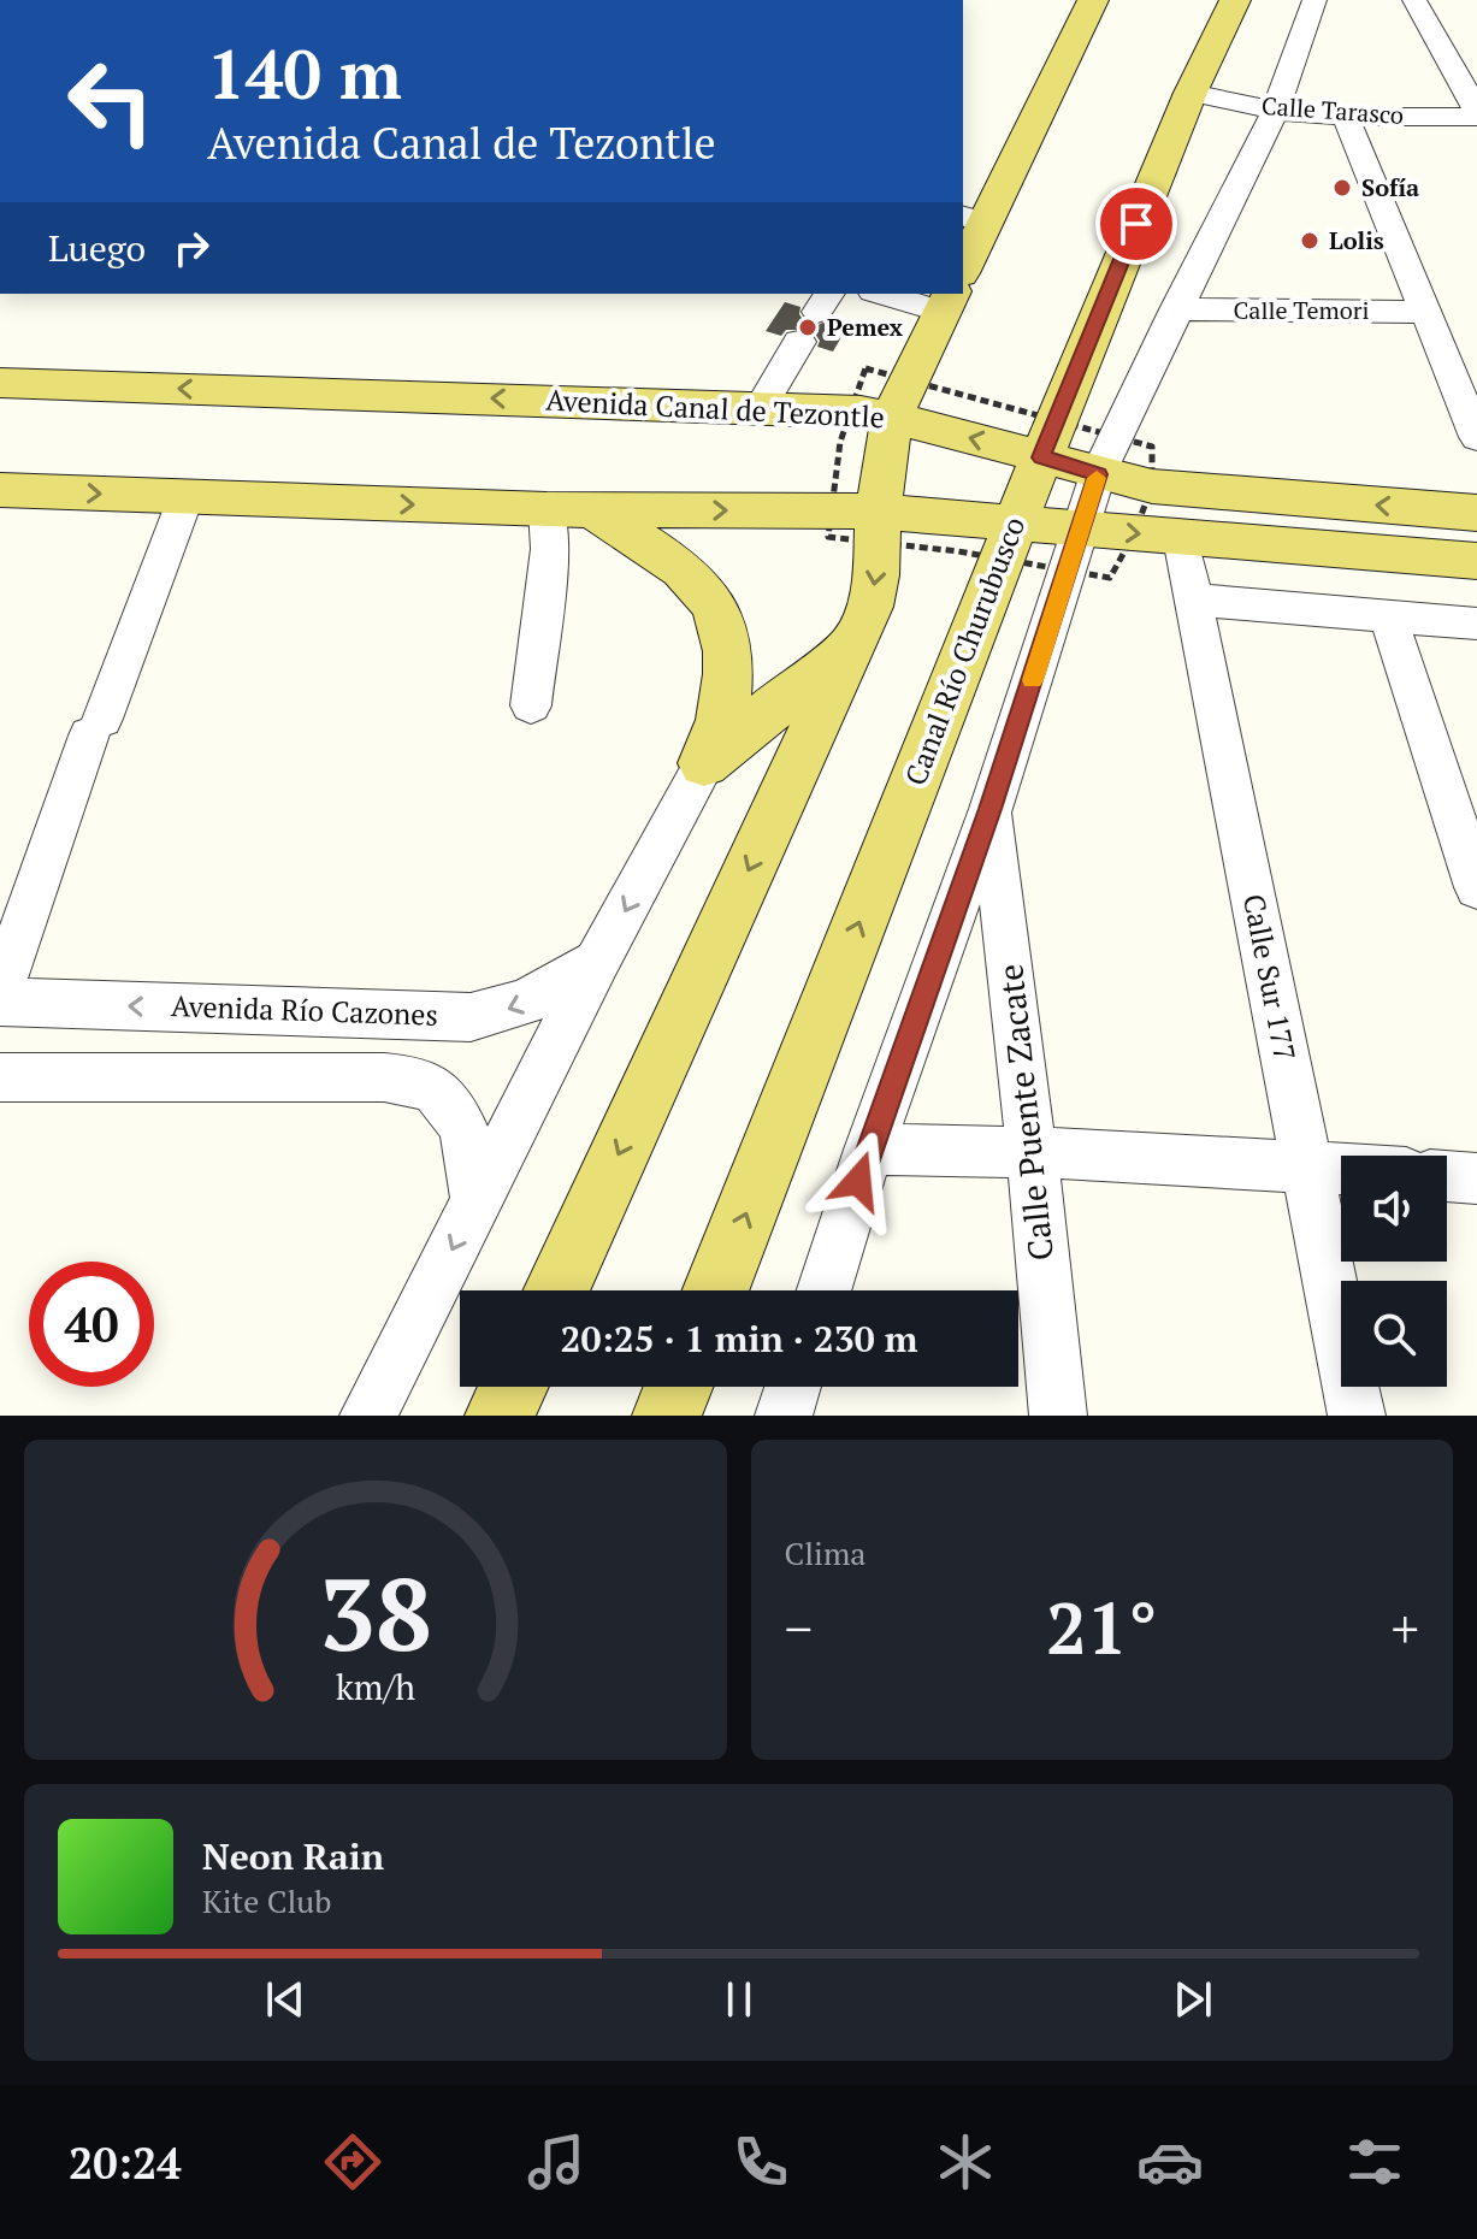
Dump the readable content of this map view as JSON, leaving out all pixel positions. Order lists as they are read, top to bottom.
{
  "streets": {
    "main road": ["Avenida Canal de Tezontle", "Canal Río Churubusco"],
    "street": [
      "Calle Tarasco",
      "Calle Temori",
      "Calle Sur 177",
      "Avenida Río Cazones",
      "Calle Puente Zacate"
    ]
  },
  "crossings": [
    ["Calle Tarasco", "Canal Río Churubusco"],
    ["Avenida Canal de Tezontle", "Canal Río Churubusco"]
  ],
  "one_way": ["Avenida Río Cazones"],
  "places": ["Sofía", "Lolis", "Pemex"],
  "page": {
    "turn": ["140 m", "Avenida Canal de Tezontle"],
    "then": "Luego",
    "limit": "40",
    "trip": "20:25 · 1 min · 230 m",
    "tile": "Clima",
    "heat": ["−", "21°", "+"],
    "song": ["Neon Rain", "Kite Club"],
    "tabs": "20:24",
    "gauge": ["38", "km/h"]
  }
}
